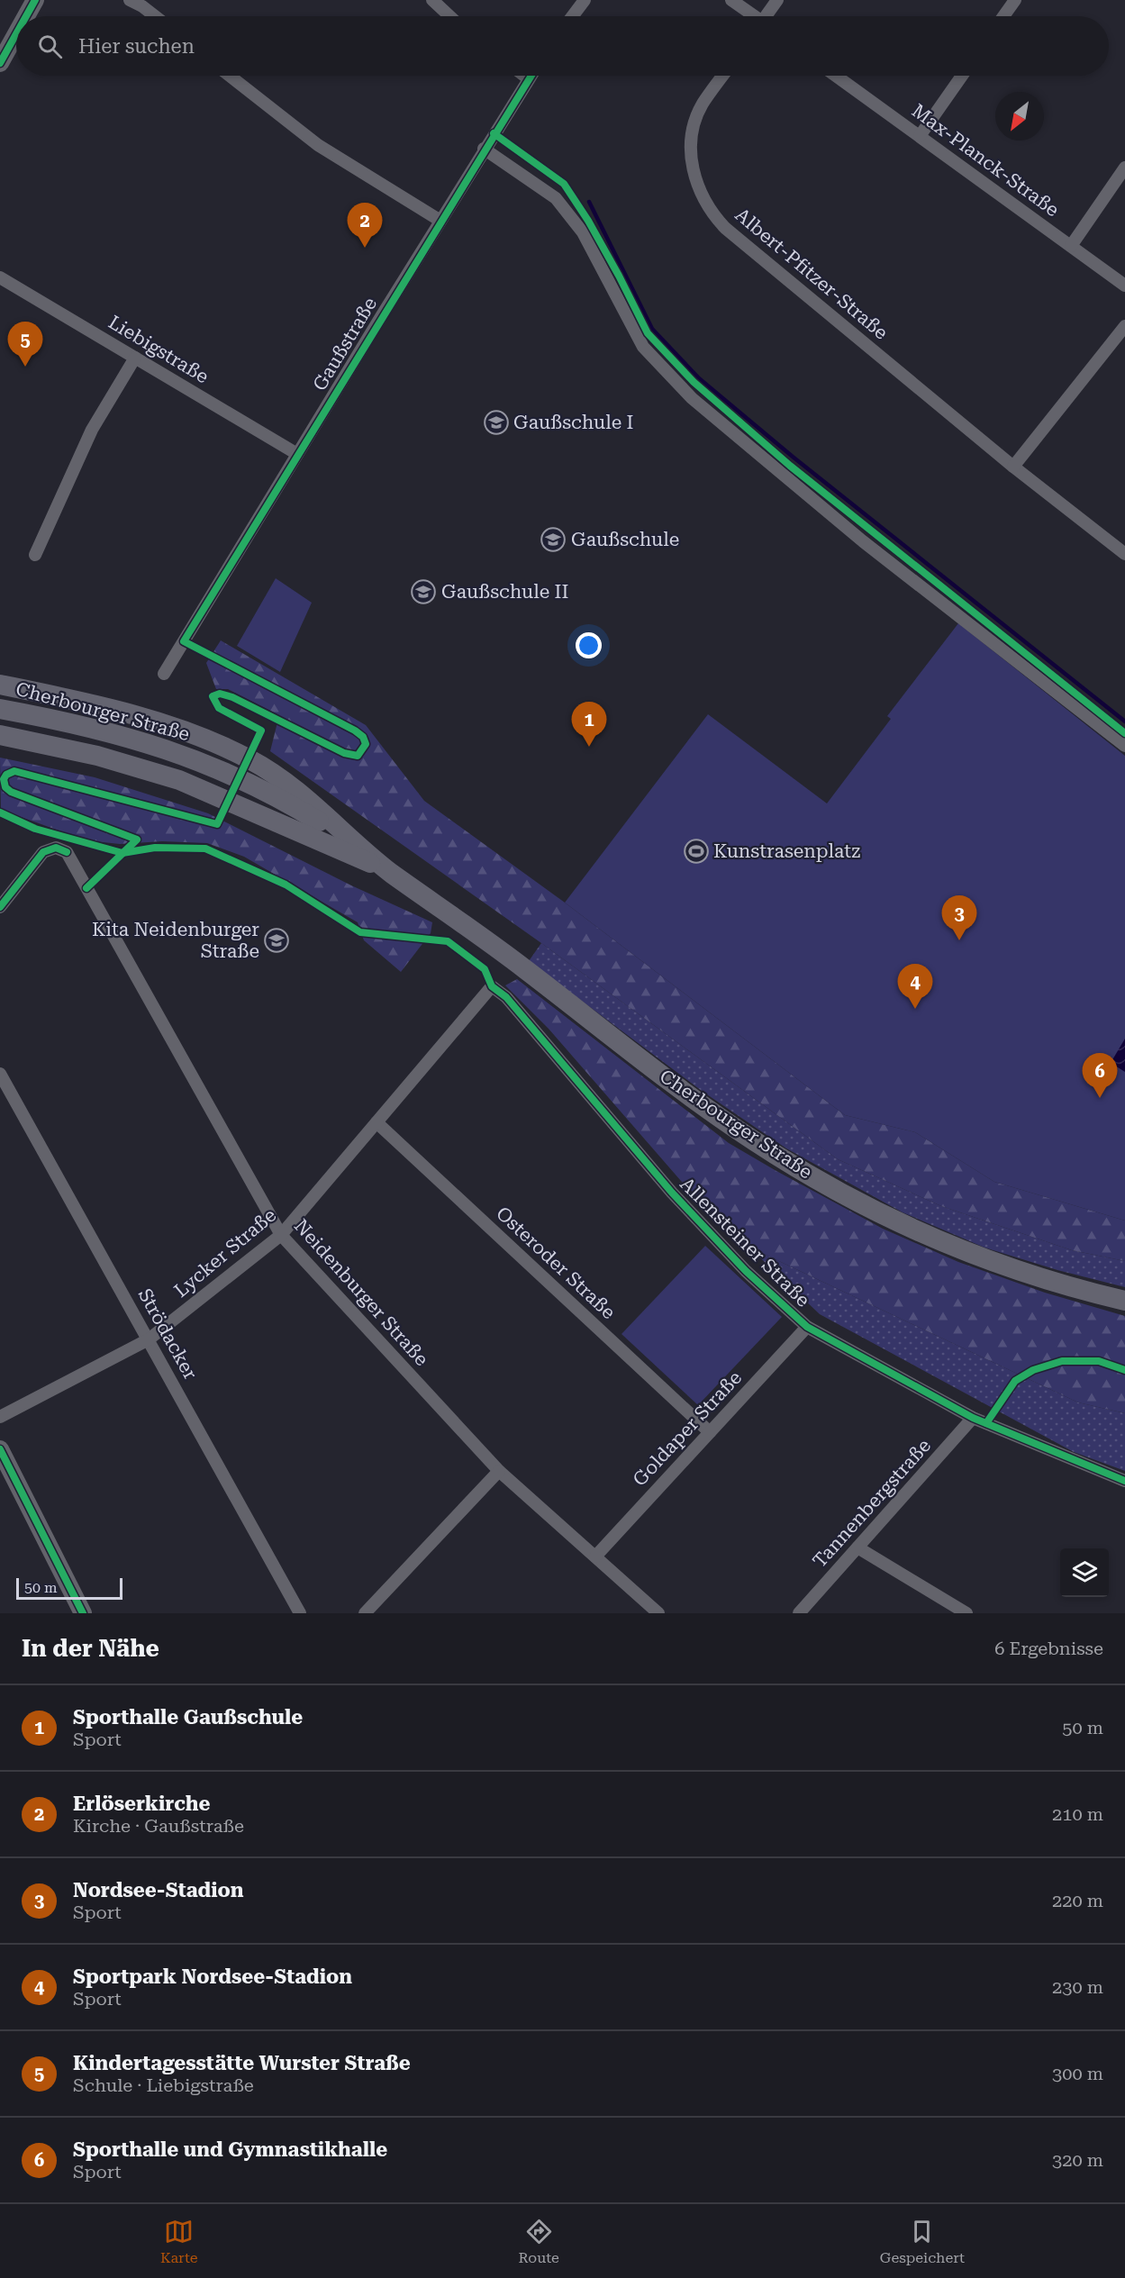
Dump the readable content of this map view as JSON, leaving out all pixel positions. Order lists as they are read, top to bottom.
{
  "streets": {
    "main road": ["Cherbourger Straße"],
    "street": [
      "Max-Planck-Straße",
      "Albert-Pfitzer-Straße",
      "Gaußstraße",
      "Liebigstraße",
      "Allensteiner Straße",
      "Lycker Straße",
      "Osteroder Straße",
      "Neidenburger Straße",
      "Strödacker",
      "Goldaper Straße",
      "Tannenbergstraße"
    ]
  },
  "crossings": [
    ["Gaußstraße", "Liebigstraße"],
    ["Allensteiner Straße", "Lycker Straße"],
    ["Allensteiner Straße", "Goldaper Straße"],
    ["Allensteiner Straße", "Tannenbergstraße"],
    ["Lycker Straße", "Osteroder Straße"],
    ["Lycker Straße", "Neidenburger Straße"],
    ["Lycker Straße", "Strödacker"],
    ["Osteroder Straße", "Goldaper Straße"],
    ["Neidenburger Straße", "Goldaper Straße"]
  ],
  "places": {
    "school or university": [
      "Gaußschule I",
      "Gaußschule",
      "Gaußschule II",
      "Kita Neidenburger Straße"
    ],
    "sports": ["Kunstrasenplatz"]
  },
  "scale_bar": "50 m",
  "north": "bottom left",
  "page": {
    "search": "Hier suchen",
    "pins": [
      "2",
      "5",
      "1",
      "3",
      "4",
      "6"
    ],
    "scale": "50 m",
    "heading": ["In der Nähe", "6 Ergebnisse"],
    "list": [
      {
        "mark": "1",
        "name": "Sporthalle Gaußschule",
        "note": "Sport",
        "value": "50 m"
      },
      {
        "mark": "2",
        "name": "Erlöserkirche",
        "note": "Kirche · Gaußstraße",
        "value": "210 m"
      },
      {
        "mark": "3",
        "name": "Nordsee-Stadion",
        "note": "Sport",
        "value": "220 m"
      },
      {
        "mark": "4",
        "name": "Sportpark Nordsee-Stadion",
        "note": "Sport",
        "value": "230 m"
      },
      {
        "mark": "5",
        "name": "Kindertagesstätte Wurster Straße",
        "note": "Schule · Liebigstraße",
        "value": "300 m"
      },
      {
        "mark": "6",
        "name": "Sporthalle und Gymnastikhalle",
        "note": "Sport",
        "value": "320 m"
      }
    ],
    "nav": ["Karte", "Route", "Gespeichert"]
  }
}
